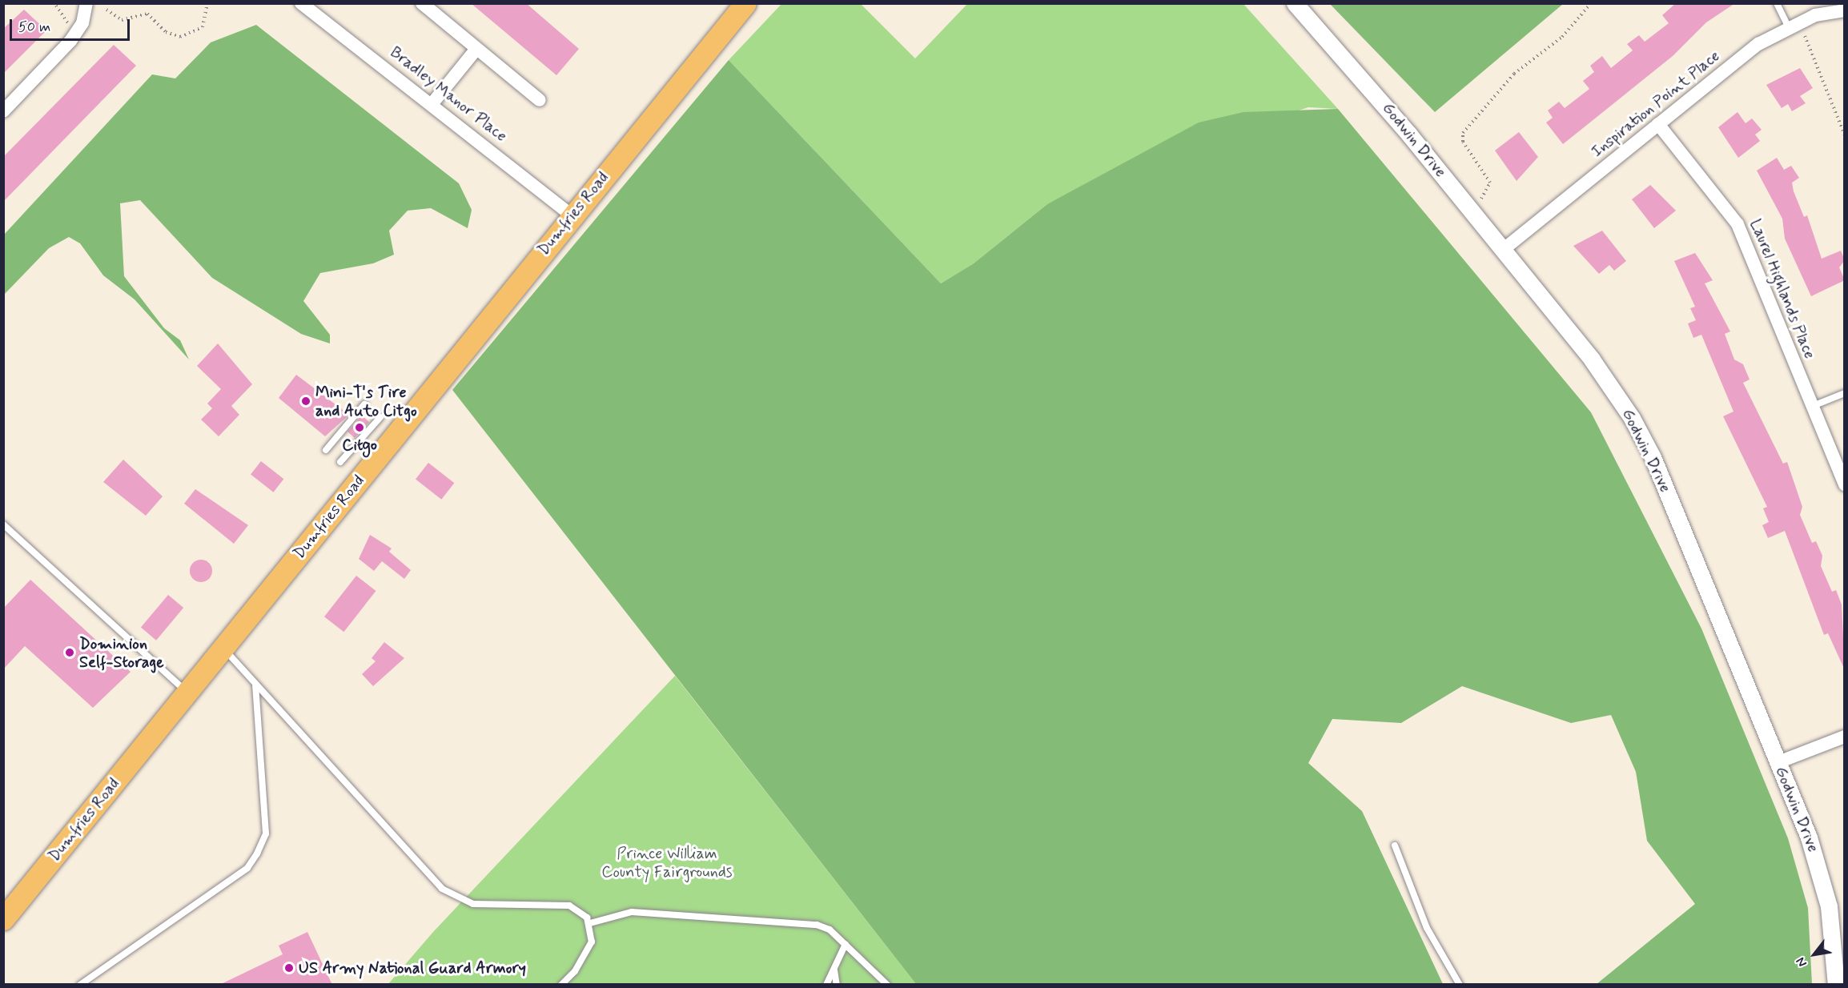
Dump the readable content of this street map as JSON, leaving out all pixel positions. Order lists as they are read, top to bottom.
{
  "streets": {
    "main road": ["Dumfries Road"],
    "street": [
      "Bradley Manor Place",
      "Inspiration Point Place",
      "Godwin Drive",
      "Laurel Highlands Place"
    ]
  },
  "crossings": [
    ["Bradley Manor Place", "Dumfries Road"],
    ["Inspiration Point Place", "Godwin Drive"],
    ["Inspiration Point Place", "Laurel Highlands Place"]
  ],
  "parks": ["Prince William County Fairgrounds"],
  "places": [
    "Mini-T's Tire and Auto Citgo",
    "Citgo",
    "Dominion Self-Storage",
    "US Army National Guard Armory"
  ],
  "scale_bar": "50 m",
  "north": "bottom left"
}
